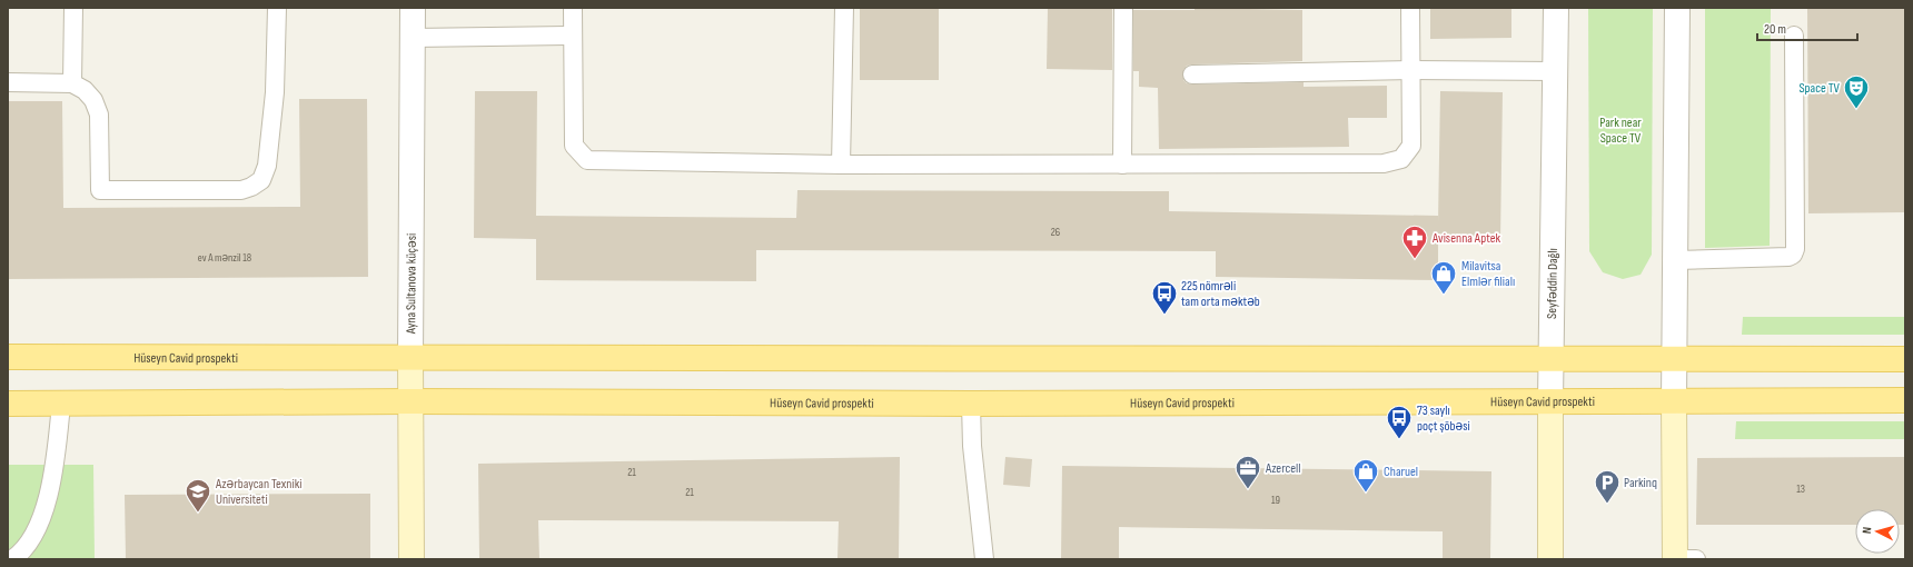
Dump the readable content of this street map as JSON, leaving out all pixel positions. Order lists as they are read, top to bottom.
{
  "streets": {
    "main road": ["Hüseyn Cavid prospekti"],
    "street": ["Ayna Sultanova küçəsi", "Seyfəddin Dağlı"]
  },
  "crossings": [
    ["Ayna Sultanova küçəsi", "Hüseyn Cavid prospekti"],
    ["Seyfəddin Dağlı", "Hüseyn Cavid prospekti"]
  ],
  "parks": ["Park near Space TV"],
  "places": {
    "theatre": ["Space TV"],
    "pharmacy": ["Avisenna Aptek"],
    "shop": ["Milavitsa Elmlər filialı", "Charuel"],
    "bus stop": ["225 nömrəli tam orta məktəb", "73 saylı poçt şöbəsi"],
    "office": ["Azercell"],
    "parking": ["Parkinq"],
    "school or university": ["Azərbaycan Texniki Universiteti"]
  },
  "house_numbers": [
    "26",
    "ev A mənzil 18",
    "21",
    "13",
    "21",
    "19"
  ],
  "scale_bar": "20 m",
  "north": "left"
}
